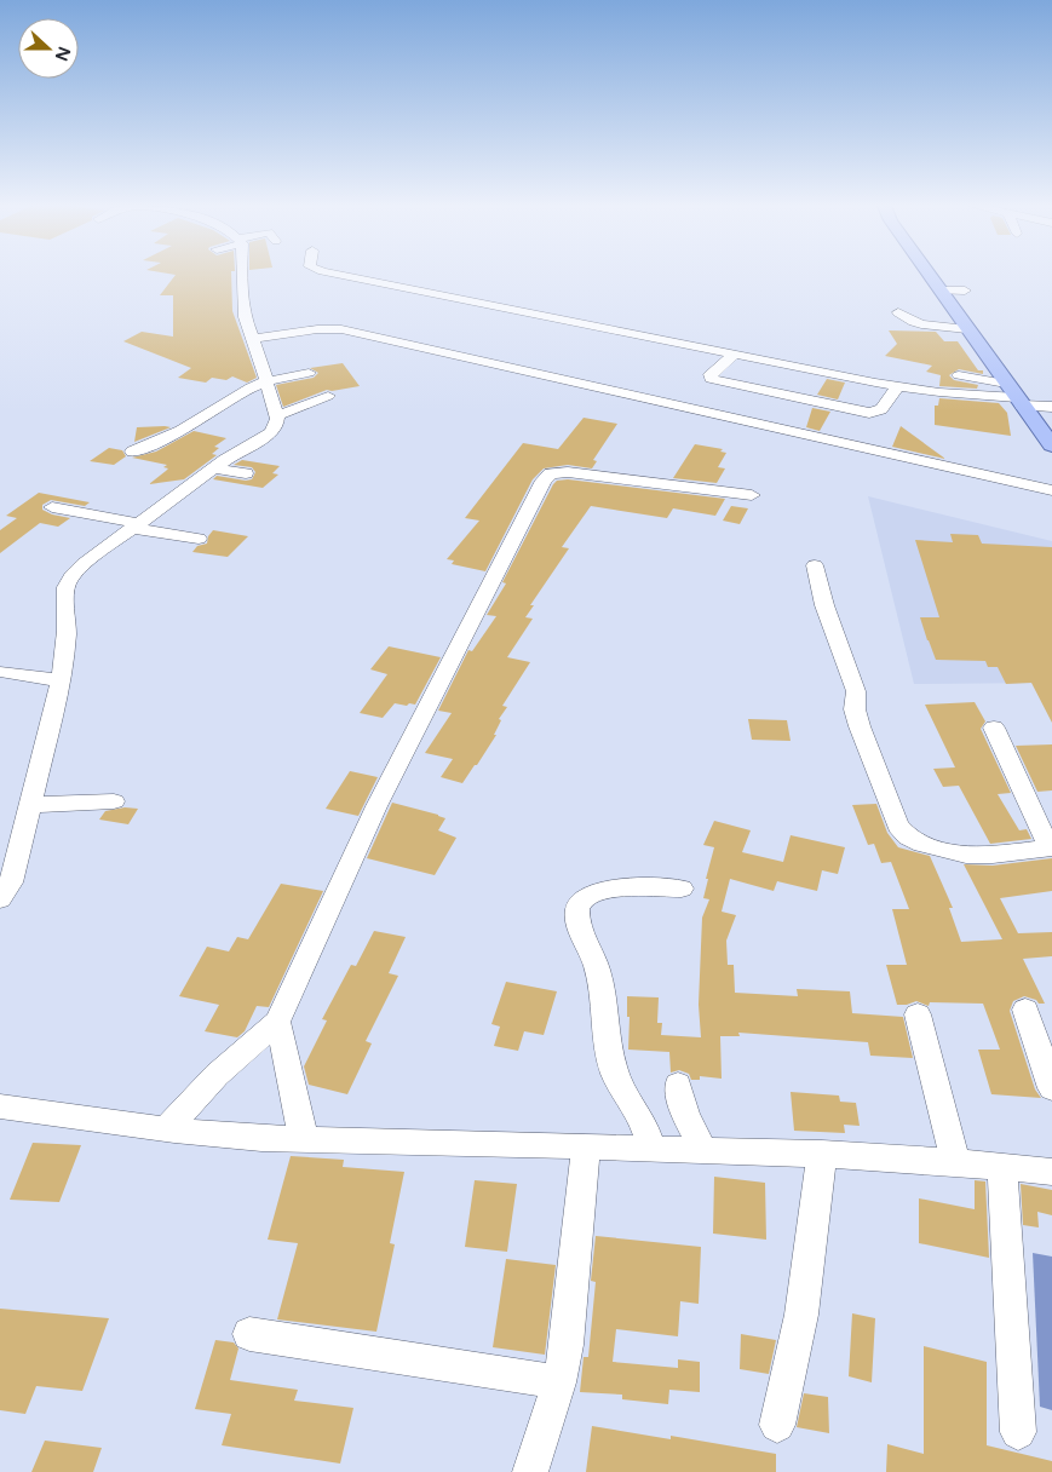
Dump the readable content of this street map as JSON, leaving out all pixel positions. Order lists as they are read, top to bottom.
{
  "north": "right"
}
